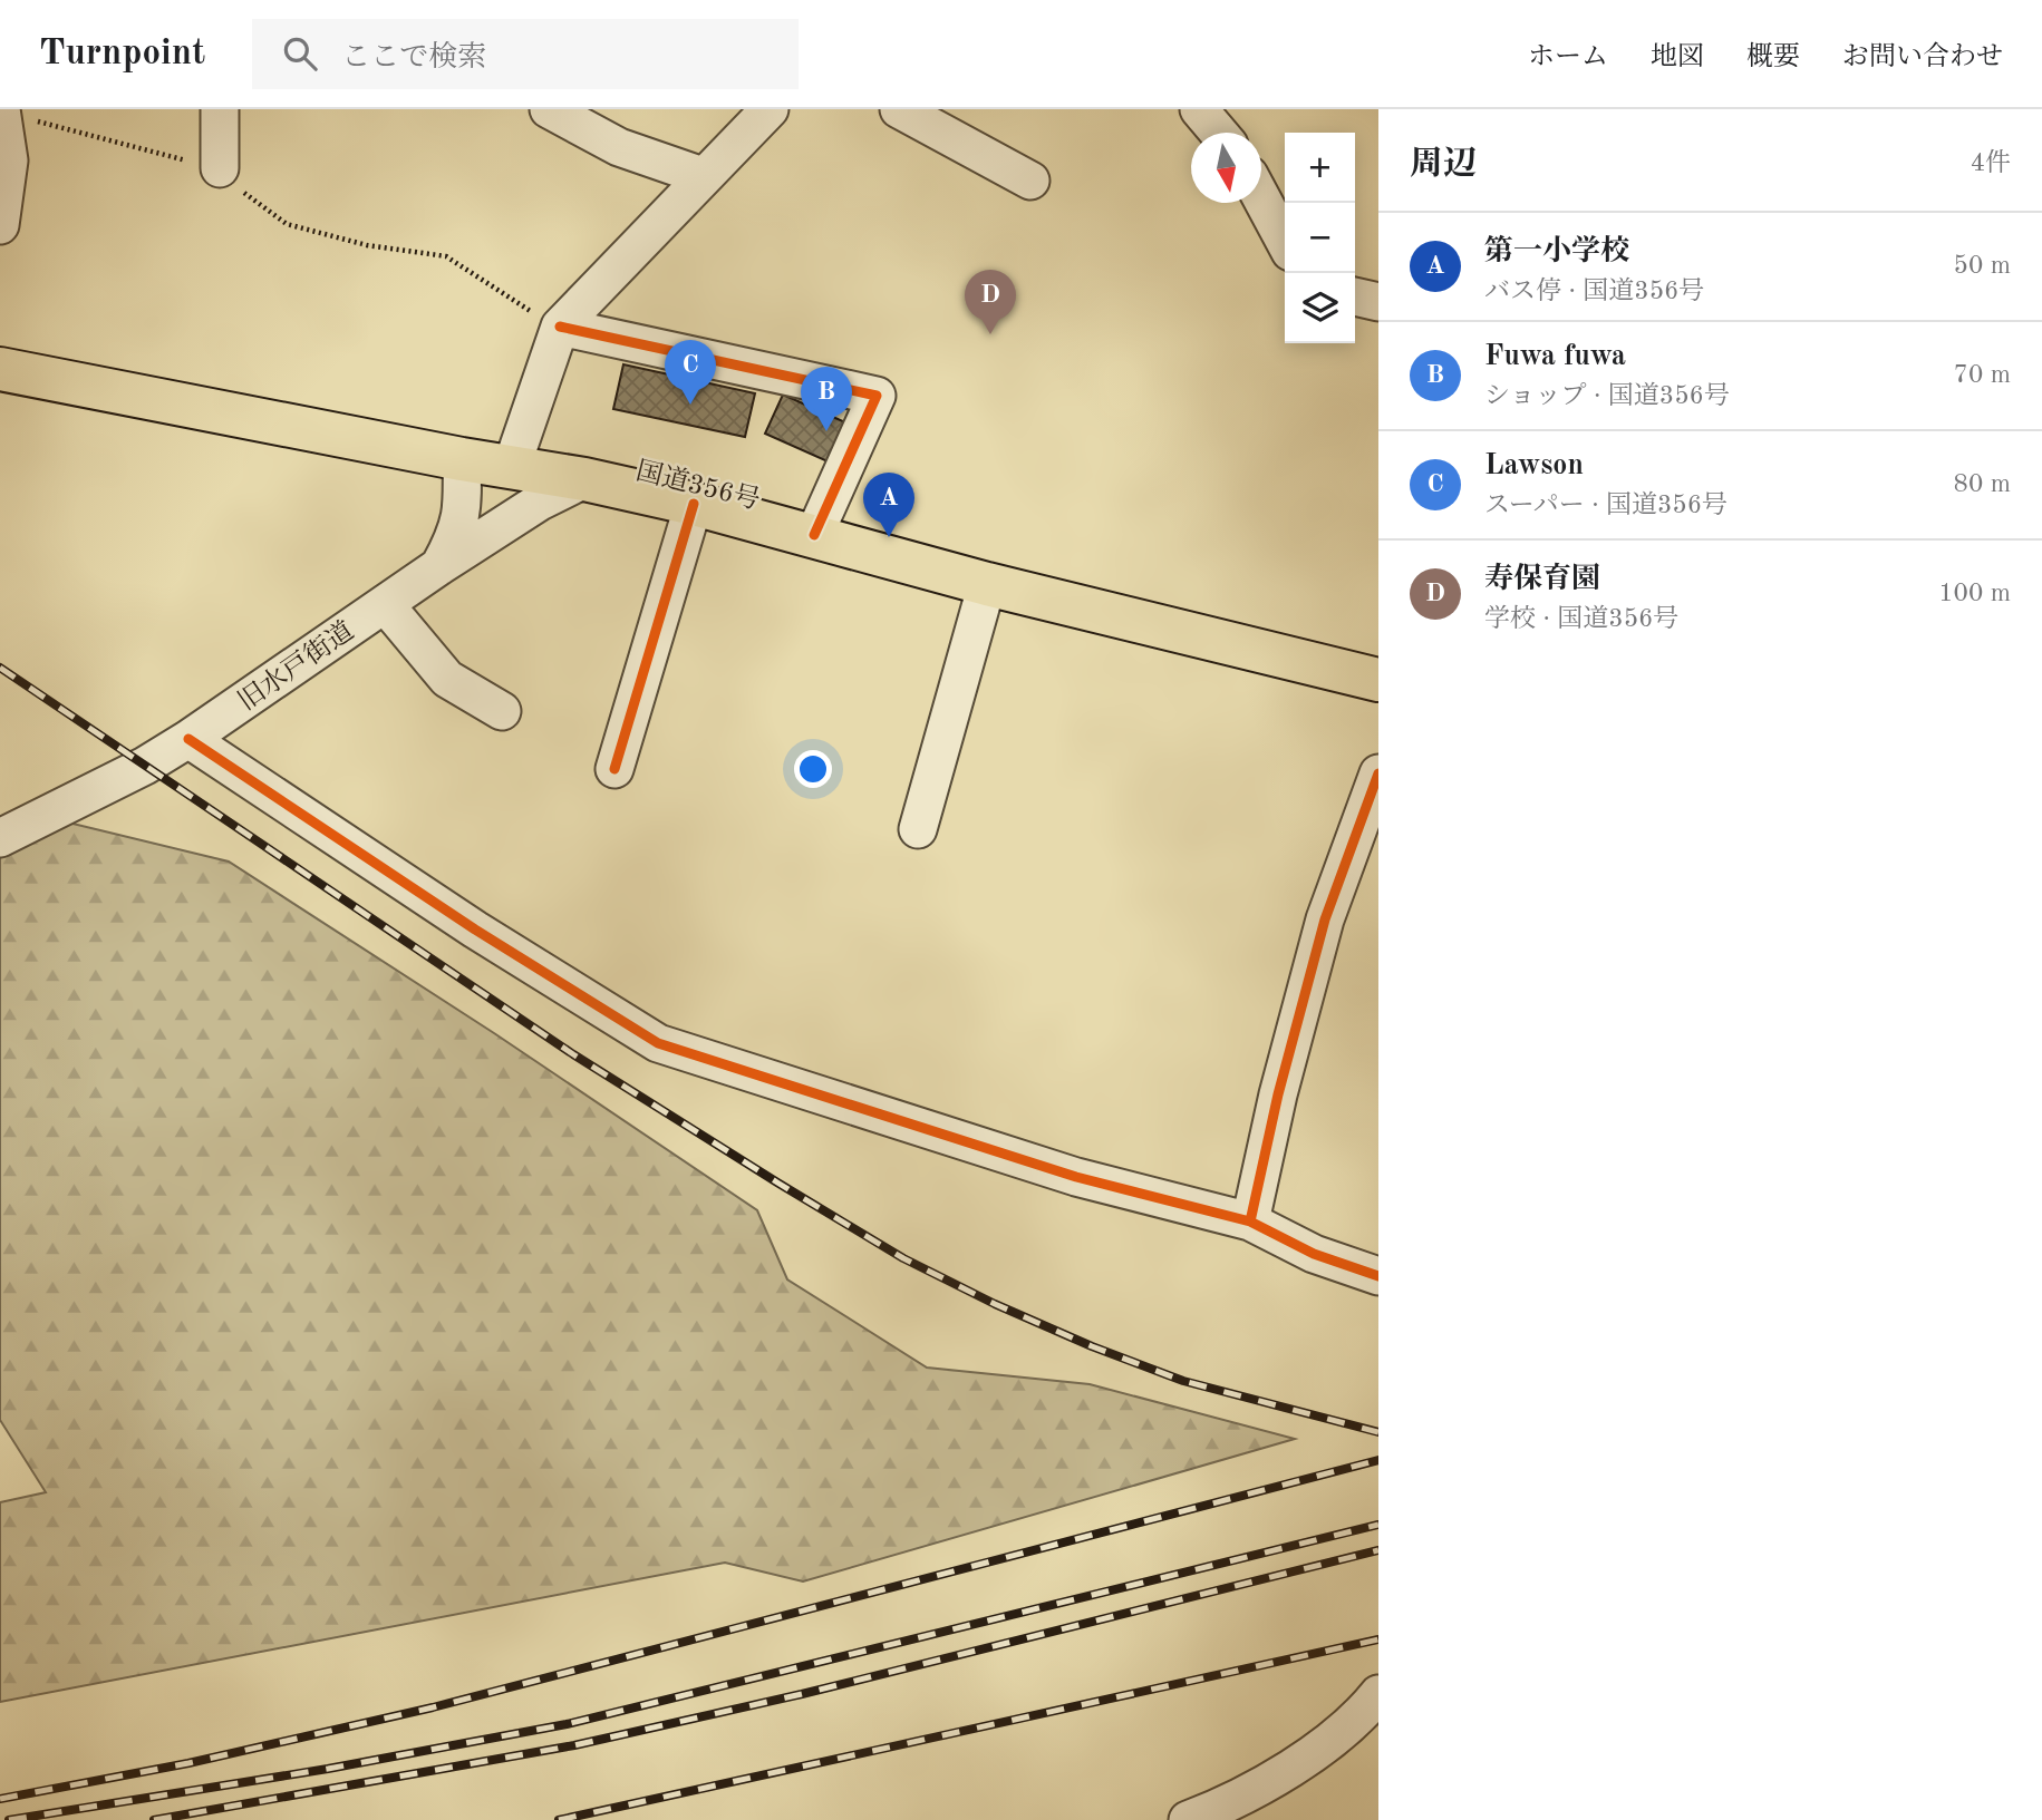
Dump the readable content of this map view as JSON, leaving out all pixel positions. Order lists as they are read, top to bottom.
{
  "streets": {
    "highway": ["国道356号"],
    "street": ["旧水戸街道"]
  },
  "crossings": [
    ["国道356号", "旧水戸街道"]
  ],
  "north": "bottom",
  "page": {
    "header": "Turnpoint",
    "search": "ここで検索",
    "nav": [
      "ホーム",
      "地図",
      "概要",
      "お問い合わせ"
    ],
    "heading": ["周辺", "4件"],
    "map_buttons": ["+", "−"],
    "list": [
      {
        "mark": "A",
        "name": "第一小学校",
        "note": "バス停 · 国道356号",
        "value": "50 m"
      },
      {
        "mark": "B",
        "name": "Fuwa fuwa",
        "note": "ショップ · 国道356号",
        "value": "70 m"
      },
      {
        "mark": "C",
        "name": "Lawson",
        "note": "スーパー · 国道356号",
        "value": "80 m"
      },
      {
        "mark": "D",
        "name": "寿保育園",
        "note": "学校 · 国道356号",
        "value": "100 m"
      }
    ],
    "pins": [
      "D",
      "C",
      "B",
      "A"
    ]
  }
}
